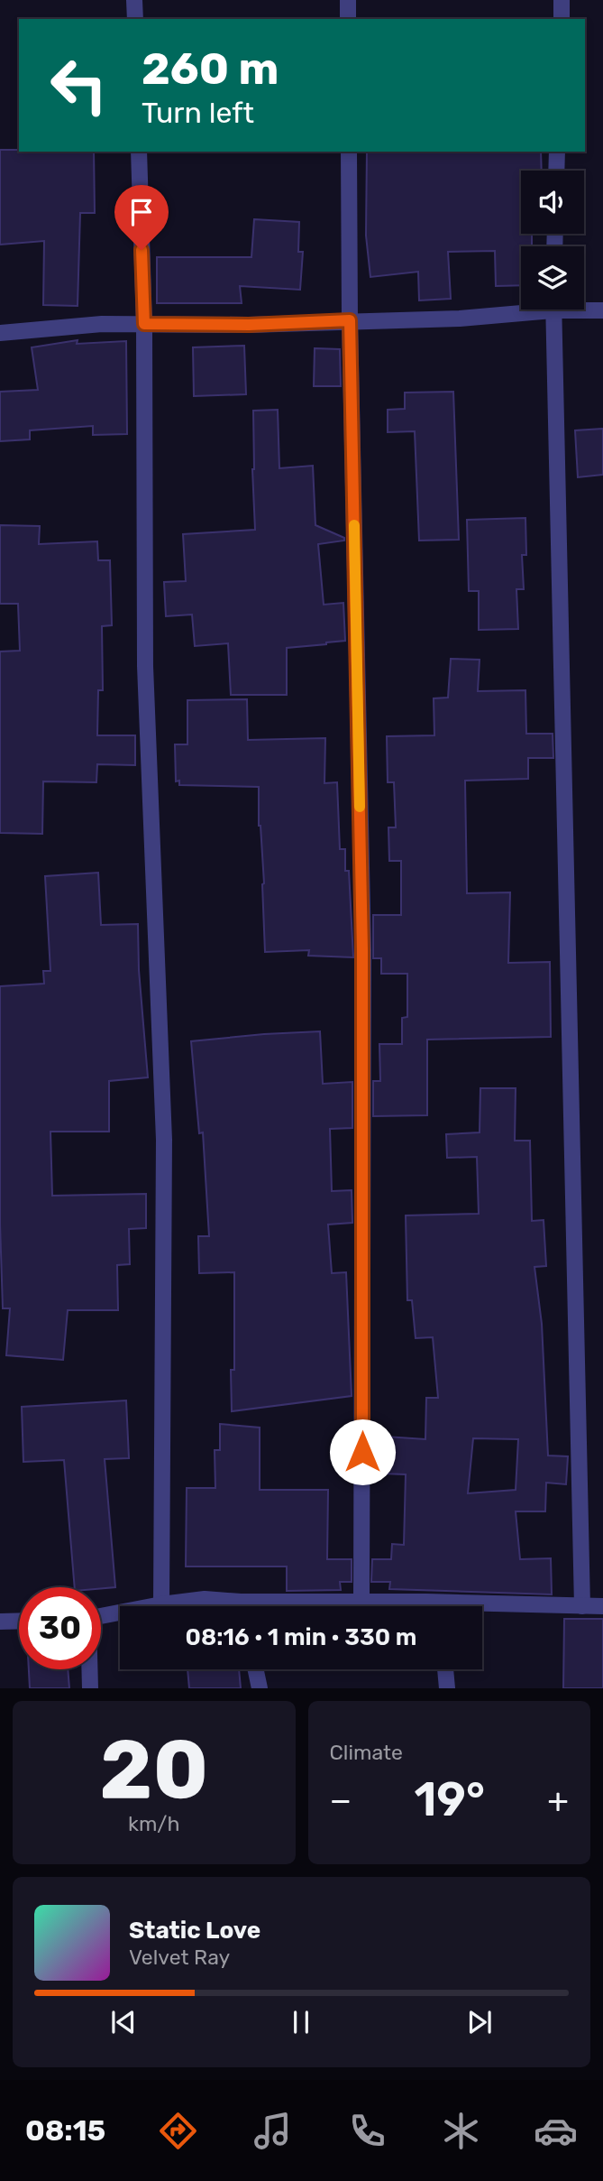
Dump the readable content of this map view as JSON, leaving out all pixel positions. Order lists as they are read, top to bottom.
{
  "page": {
    "turn": ["260 m", "Turn left"],
    "limit": "30",
    "trip": "08:16 · 1 min · 330 m",
    "tile": [
      ["20", "km/h"],
      "Climate"
    ],
    "heat": ["−", "19°", "+"],
    "song": ["Static Love", "Velvet Ray"],
    "tabs": "08:15"
  }
}
